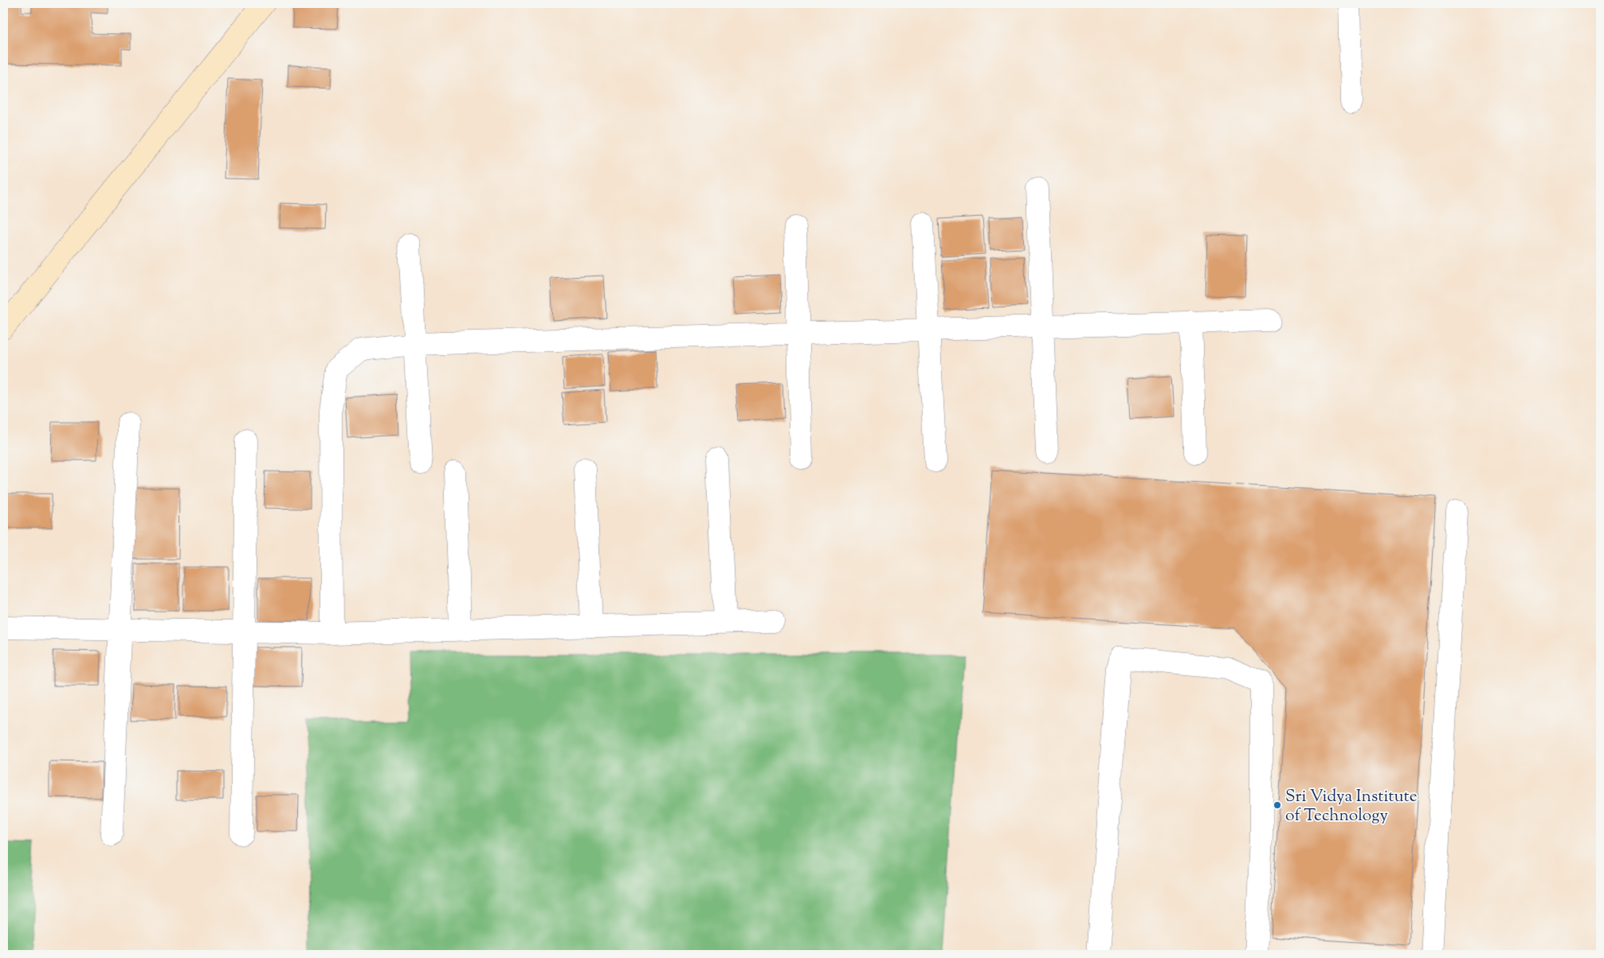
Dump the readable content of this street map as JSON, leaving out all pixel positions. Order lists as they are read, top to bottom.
{
  "places": ["Sri Vidya Institute of Technology"]
}
